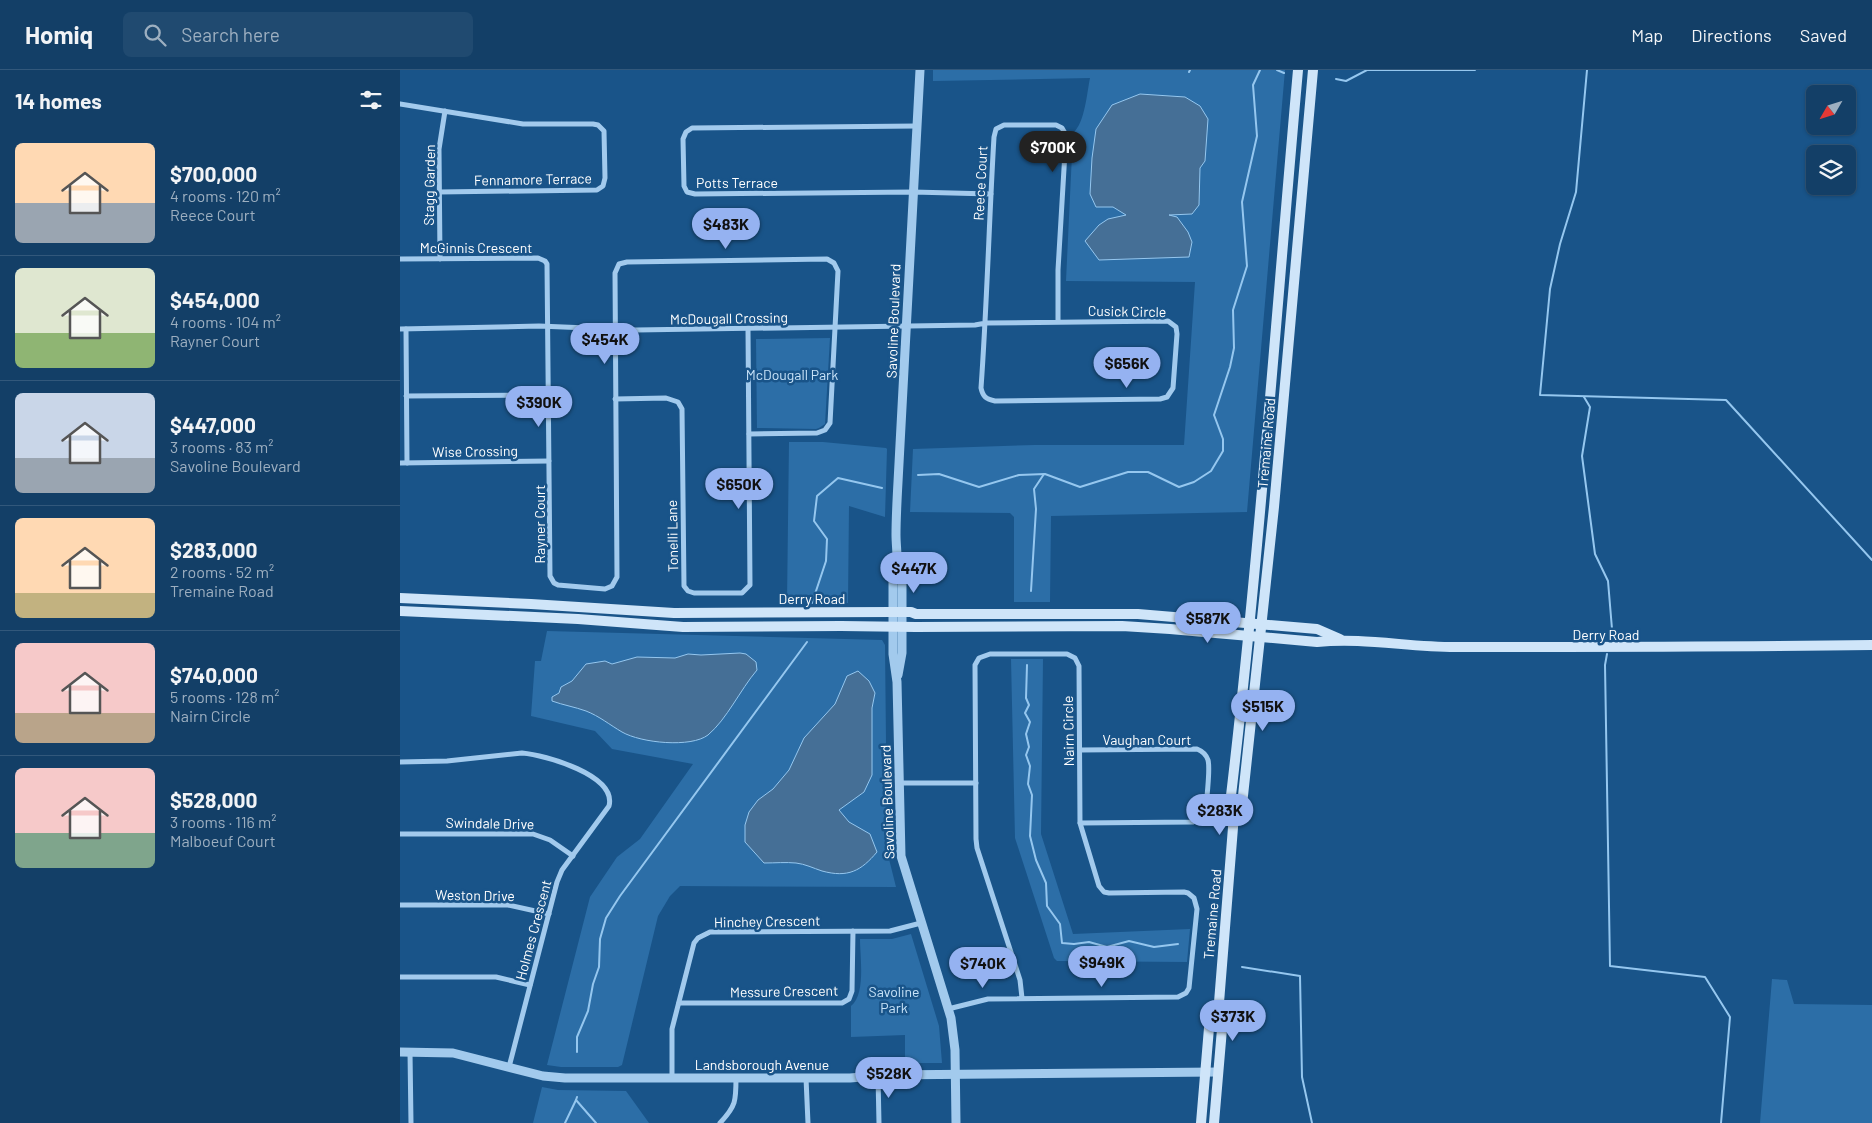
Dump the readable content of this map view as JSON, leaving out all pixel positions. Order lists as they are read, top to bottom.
{
  "streets": {
    "main road": ["Tremaine Road", "Derry Road"],
    "street": [
      "Fennamore Terrace",
      "Potts Terrace",
      "Reece Court",
      "Stagg Garden",
      "McGinnis Crescent",
      "Cusick Circle",
      "McDougall Crossing",
      "Savoline Boulevard",
      "Wise Crossing",
      "Rayner Court",
      "Tonelli Lane",
      "Nairn Circle",
      "Vaughan Court",
      "Swindale Drive",
      "Weston Drive",
      "Hinchey Crescent",
      "Holmes Crescent",
      "Messure Crescent",
      "Landsborough Avenue"
    ]
  },
  "crossings": [
    ["Fennamore Terrace", "Stagg Garden"],
    ["Potts Terrace", "Reece Court"],
    ["Potts Terrace", "Savoline Boulevard"],
    ["Reece Court", "Cusick Circle"],
    ["Stagg Garden", "McGinnis Crescent"],
    ["McGinnis Crescent", "McDougall Crossing"],
    ["McGinnis Crescent", "Rayner Court"],
    ["Cusick Circle", "McDougall Crossing"],
    ["Cusick Circle", "Savoline Boulevard"],
    ["McDougall Crossing", "Savoline Boulevard"],
    ["McDougall Crossing", "Rayner Court"],
    ["McDougall Crossing", "Tonelli Lane"],
    ["Savoline Boulevard", "Derry Road"],
    ["Savoline Boulevard", "Nairn Circle"],
    ["Savoline Boulevard", "Hinchey Crescent"],
    ["Savoline Boulevard", "Landsborough Avenue"],
    ["Tremaine Road", "Derry Road"],
    ["Tremaine Road", "Landsborough Avenue"],
    ["Wise Crossing", "Rayner Court"],
    ["Rayner Court", "Tonelli Lane"],
    ["Nairn Circle", "Vaughan Court"],
    ["Swindale Drive", "Holmes Crescent"],
    ["Weston Drive", "Holmes Crescent"],
    ["Hinchey Crescent", "Messure Crescent"],
    ["Hinchey Crescent", "Landsborough Avenue"],
    ["Holmes Crescent", "Landsborough Avenue"]
  ],
  "parks": ["McDougall Park", "Savoline Park"],
  "north": "bottom left",
  "page": {
    "header": "Homiq",
    "search": "Search here",
    "nav": ["Map", "Directions", "Saved"],
    "heading": "14 homes",
    "list": [
      {
        "name": "$700,000",
        "note": "4 rooms · 120 m² · Reece Court"
      },
      {
        "name": "$454,000",
        "note": "4 rooms · 104 m² · Rayner Court"
      },
      {
        "name": "$447,000",
        "note": "3 rooms · 83 m² · Savoline Boulevard"
      },
      {
        "name": "$283,000",
        "note": "2 rooms · 52 m² · Tremaine Road"
      },
      {
        "name": "$740,000",
        "note": "5 rooms · 128 m² · Nairn Circle"
      },
      {
        "name": "$528,000",
        "note": "3 rooms · 116 m² · Malboeuf Court"
      }
    ],
    "price": [
      "$700K",
      "$483K",
      "$454K",
      "$656K",
      "$390K",
      "$650K",
      "$447K",
      "$587K",
      "$515K",
      "$283K",
      "$949K",
      "$740K",
      "$373K",
      "$528K"
    ]
  }
}
